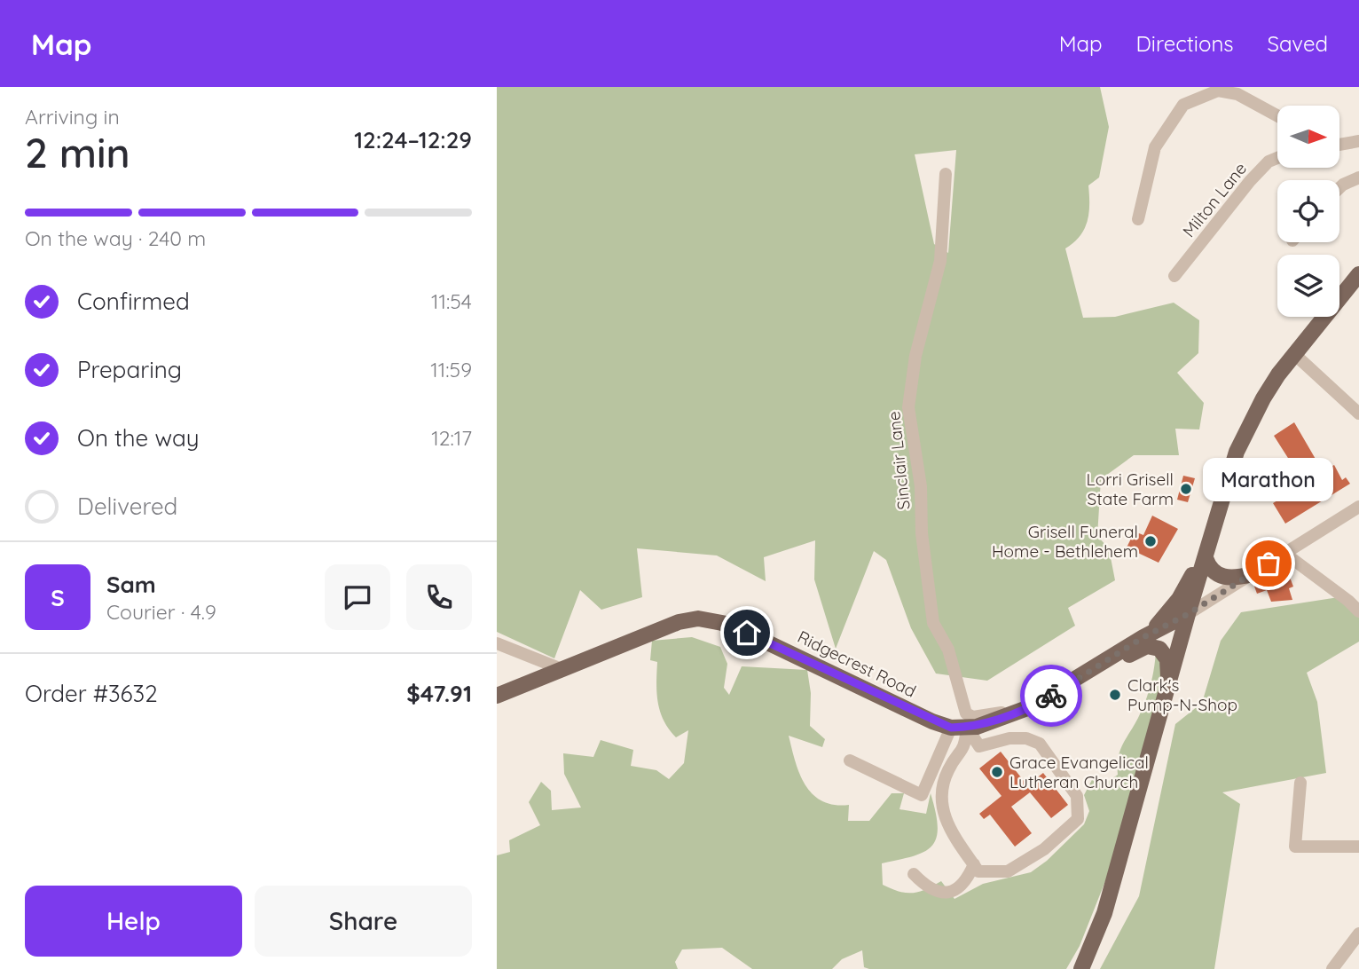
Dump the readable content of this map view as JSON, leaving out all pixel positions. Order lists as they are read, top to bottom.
{
  "streets": {
    "main road": ["Ridgecrest Road"],
    "street": ["Milton Lane", "Sinclair Lane"]
  },
  "places": [
    "Lorri Grisell State Farm",
    "Grisell Funeral Home - Bethlehem",
    "Marathon",
    "Clark's Pump-N-Shop",
    "Grace Evangelical Lutheran Church"
  ],
  "north": "right",
  "page": {
    "header": "Map",
    "nav": ["Map", "Directions", "Saved"],
    "heading": ["2 min", "Arriving in", "12:24–12:29"],
    "panel": [
      "Sam",
      "Courier · 4.9",
      "Order #3632",
      "$47.91"
    ],
    "bar": "On the way · 240 m",
    "list": [
      ["Confirmed", "11:54"],
      ["Preparing", "11:59"],
      ["On the way", "12:17"],
      "Delivered"
    ],
    "bubble": "Marathon",
    "round": "S",
    "buttons": ["Help", "Share"]
  }
}
